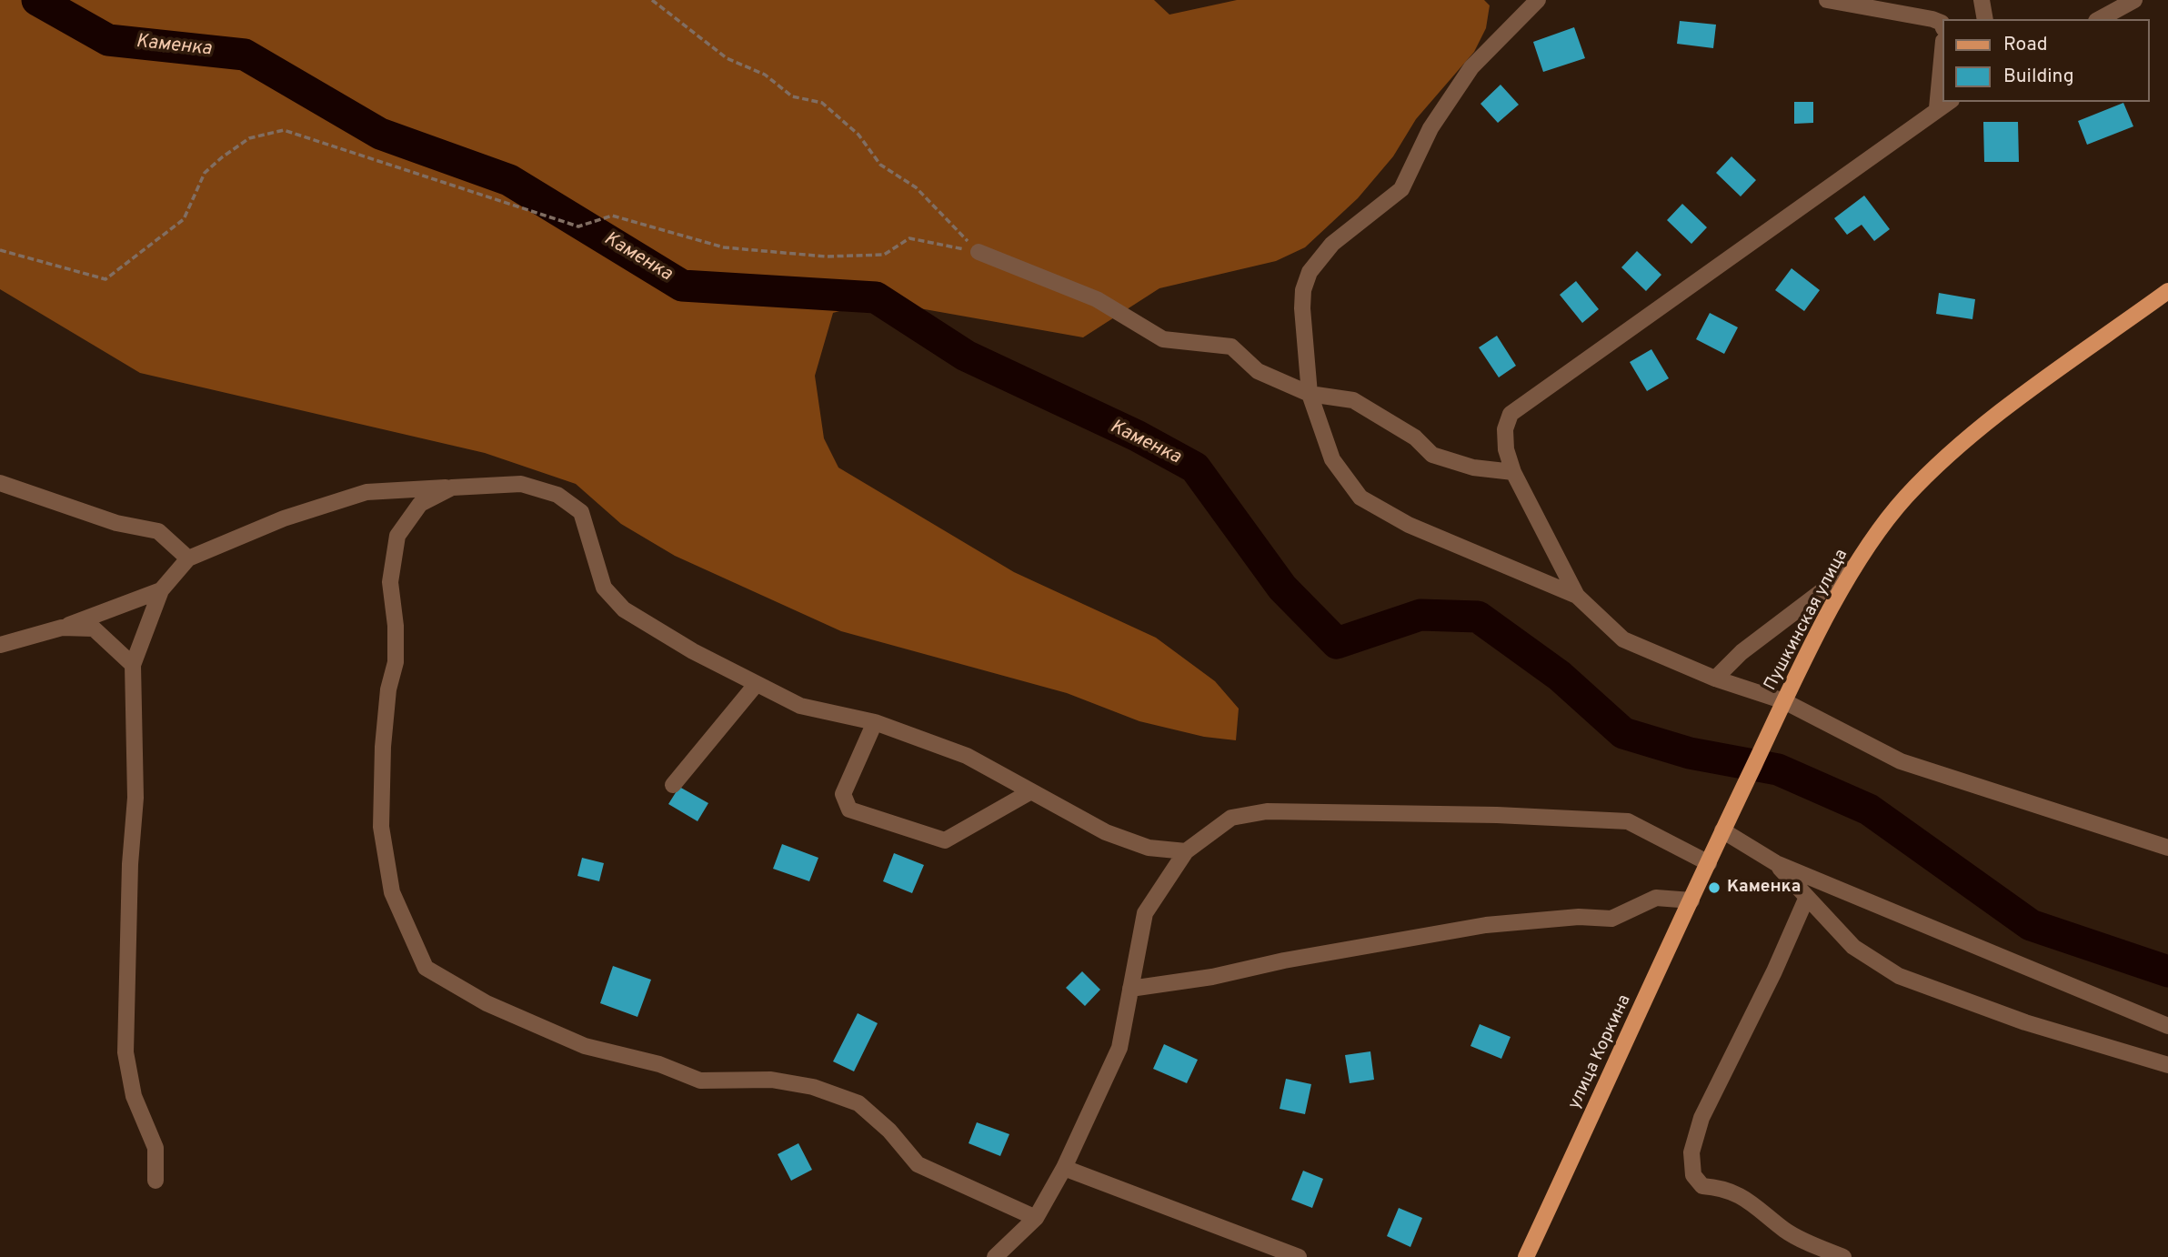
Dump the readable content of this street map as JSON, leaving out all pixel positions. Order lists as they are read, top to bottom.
{
  "streets": {
    "main road": ["Пушкинская улица", "улица Коркина"]
  },
  "crossings": [
    ["Пушкинская улица", "улица Коркина"]
  ],
  "water": ["Каменка"],
  "places": ["Каменка"],
  "legend": ["Road", "Building"]
}
